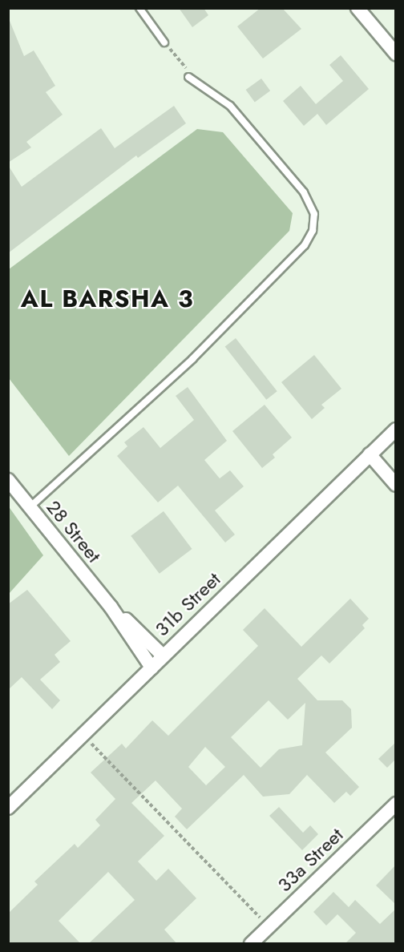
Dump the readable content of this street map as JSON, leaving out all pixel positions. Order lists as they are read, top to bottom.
{
  "streets": {
    "street": ["28 Street", "31b Street", "33a Street"]
  },
  "crossings": [
    ["28 Street", "31b Street"]
  ],
  "districts": ["AL BARSHA 3"]
}
